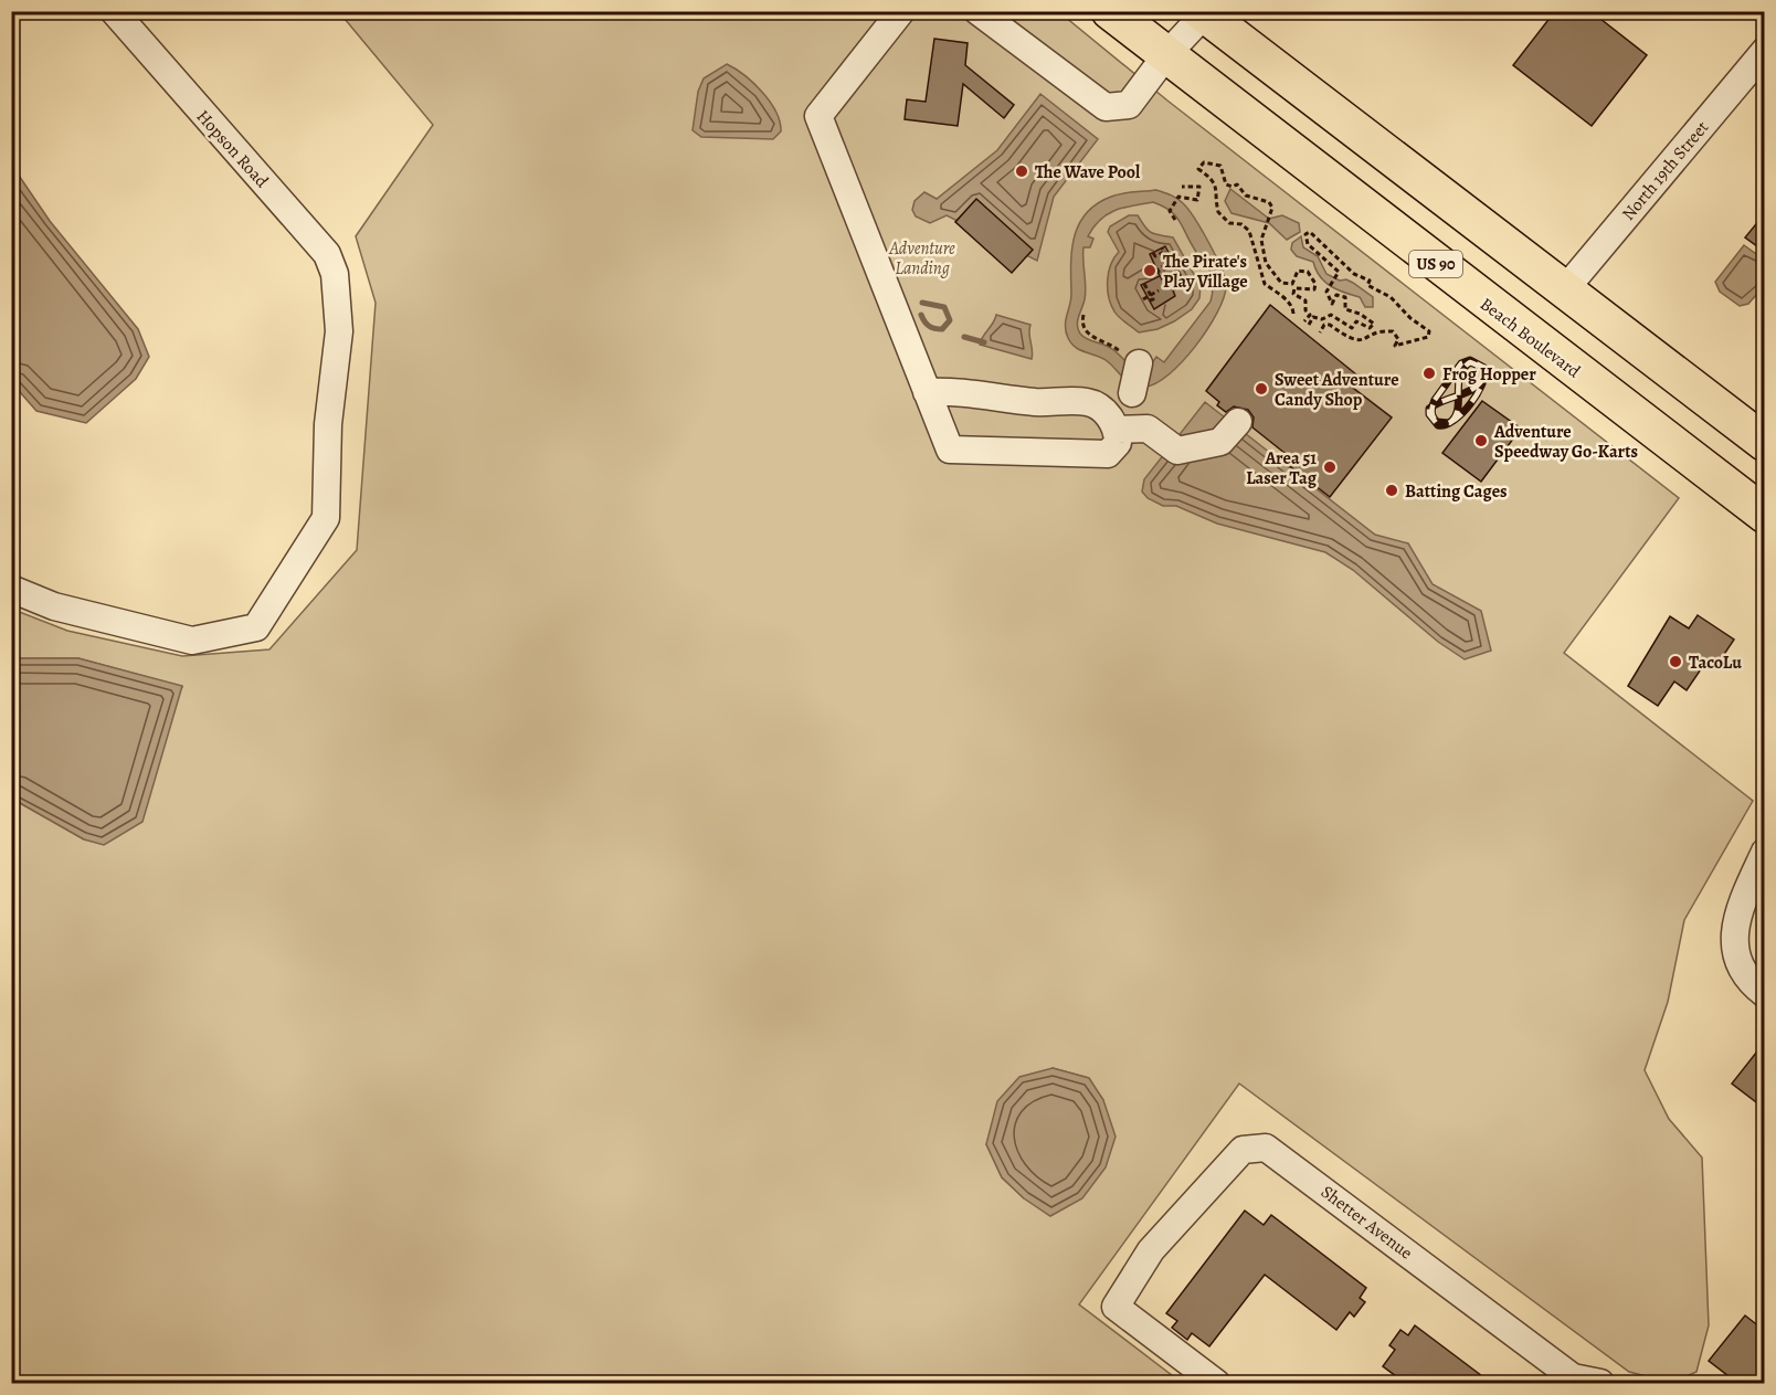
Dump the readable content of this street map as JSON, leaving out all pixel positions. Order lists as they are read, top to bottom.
{
  "streets": {
    "highway": ["US 90", "Beach Boulevard"],
    "street": ["Hopson Road", "North 19th Street", "Shetter Avenue"]
  },
  "parks": ["Adventure Landing"],
  "places": [
    "The Wave Pool",
    "The Pirate's Play Village",
    "Frog Hopper",
    "Sweet Adventure Candy Shop",
    "Adventure Speedway Go-Karts",
    "Area 51 Laser Tag",
    "Batting Cages",
    "TacoLu"
  ]
}
